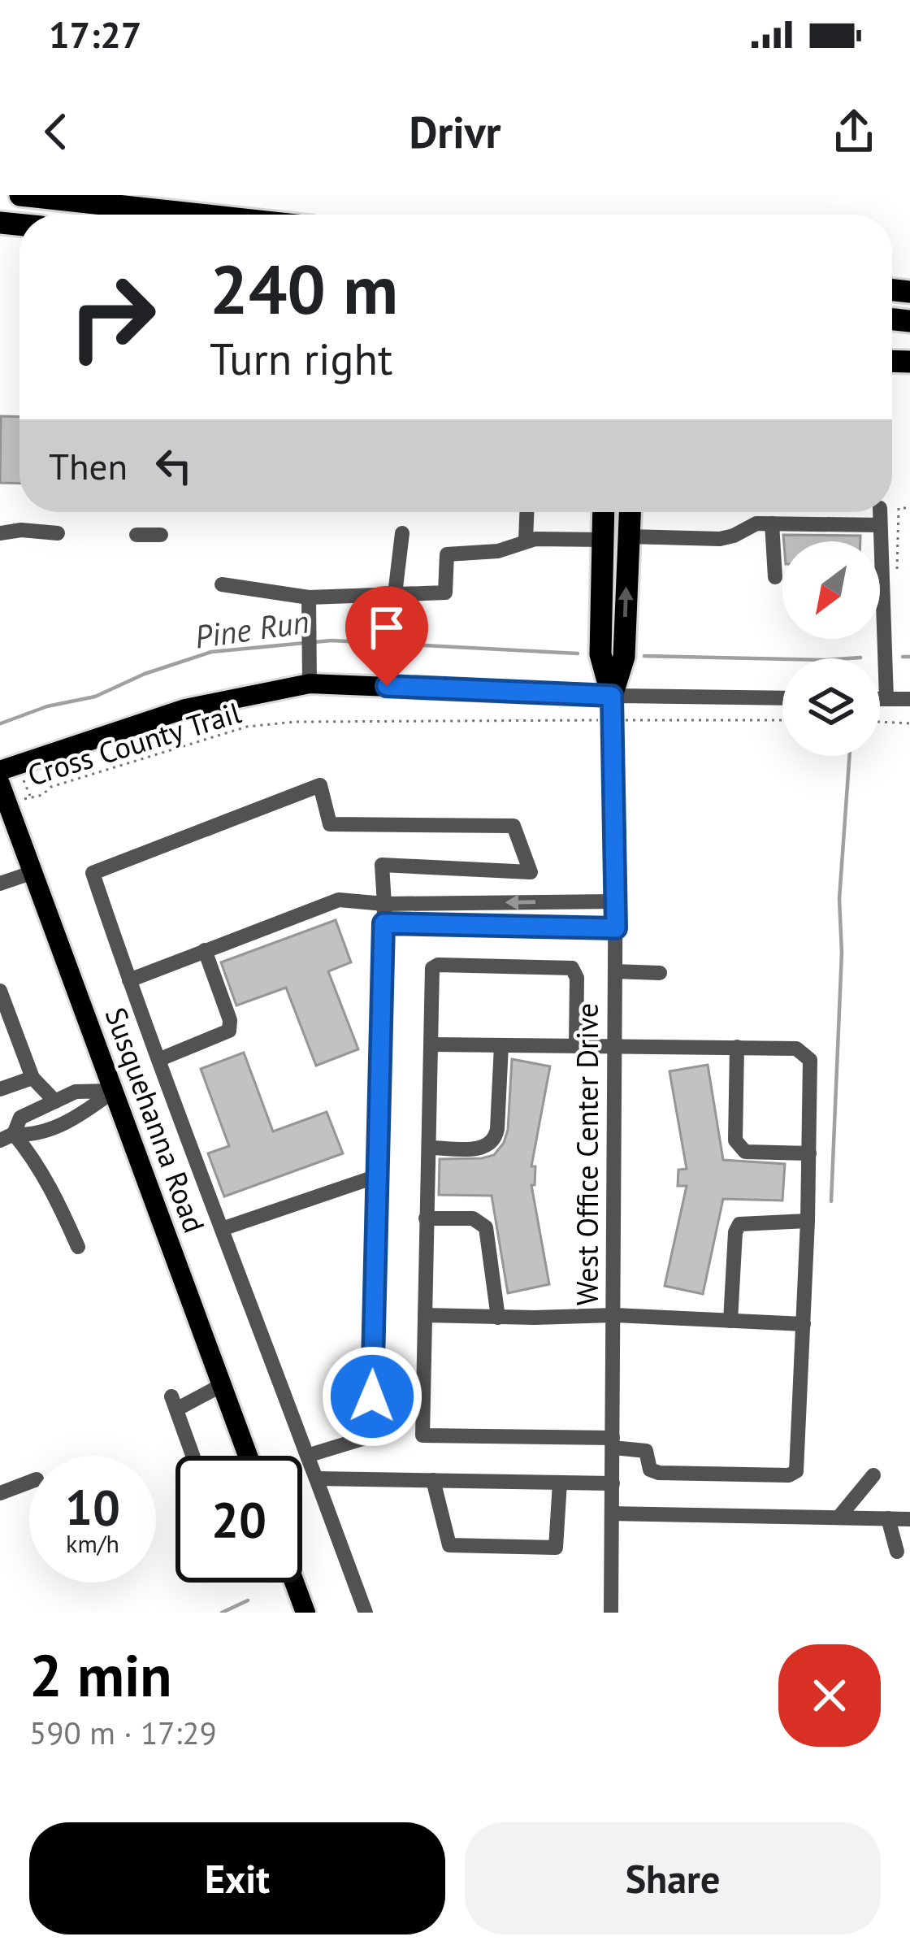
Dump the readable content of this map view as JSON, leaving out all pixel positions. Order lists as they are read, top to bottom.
{
  "streets": {
    "main road": ["Susquehanna Road"],
    "street": ["West Office Center Drive"],
    "path": ["Cross County Trail"]
  },
  "crossings": [
    ["Cross County Trail", "Susquehanna Road"],
    ["Cross County Trail", "West Office Center Drive"]
  ],
  "water": ["Pine Run"],
  "north": "bottom left",
  "page": {
    "status": "17:27",
    "header": "Drivr",
    "turn": ["240 m", "Turn right"],
    "then": "Then",
    "speed": "10 km/h",
    "limit": "20",
    "heading": ["2 min", "590 m · 17:29"],
    "buttons": ["Exit", "Share"]
  }
}
